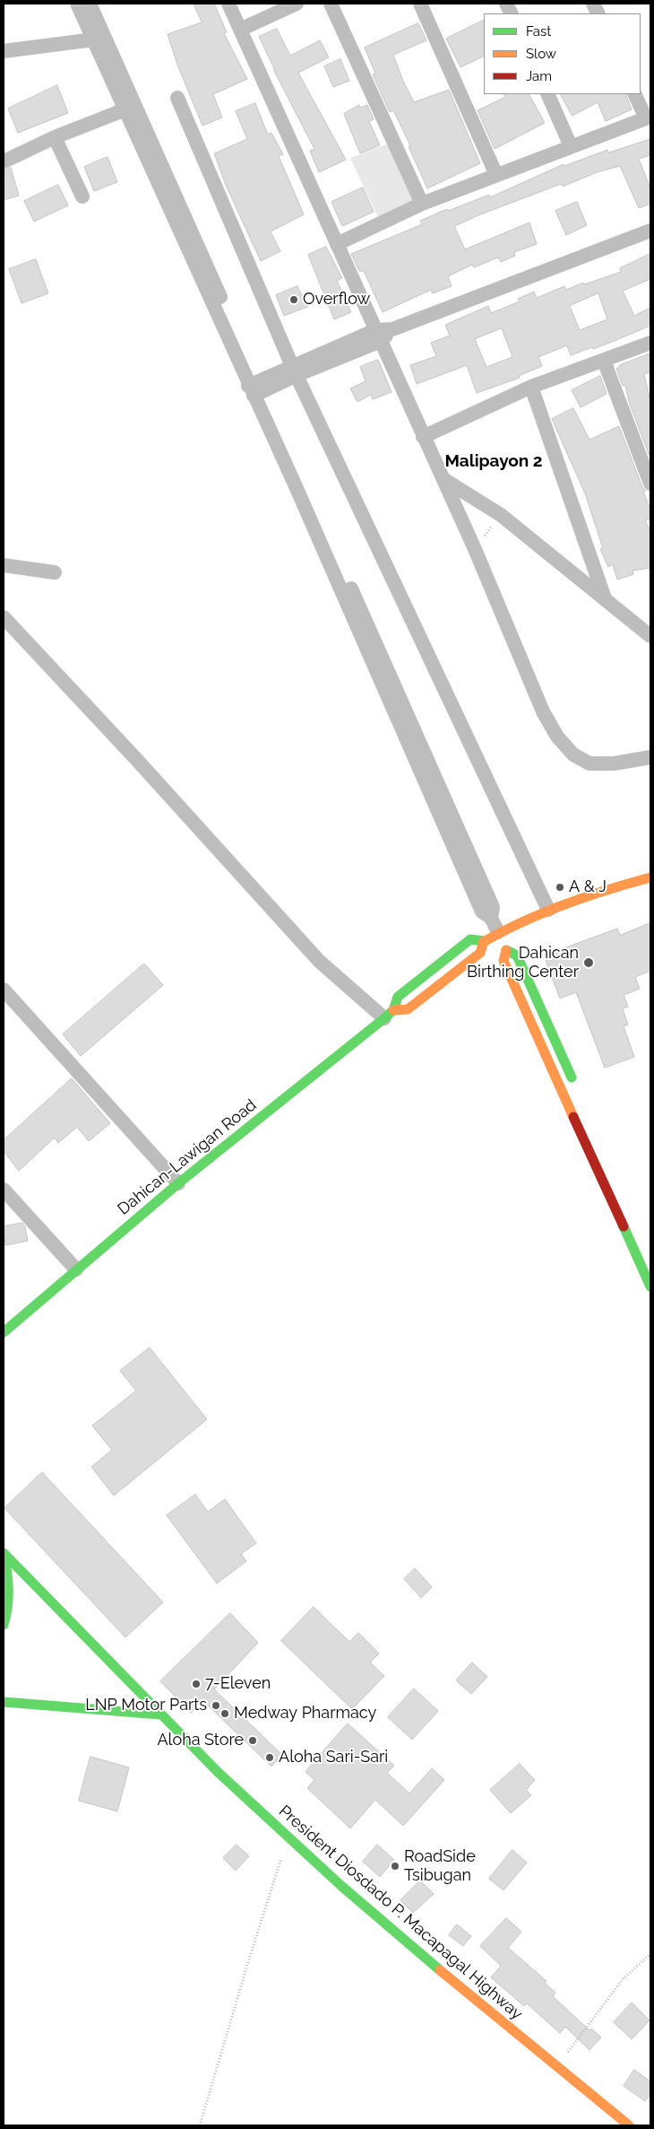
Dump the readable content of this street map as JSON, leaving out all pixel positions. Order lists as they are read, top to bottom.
{
  "streets": {
    "main road": ["Dahican-Lawigan Road", "President Diosdado P. Macapagal Highway"]
  },
  "districts": ["Malipayon 2"],
  "places": [
    "Overflow",
    "A & J",
    "Dahican Birthing Center",
    "7-Eleven",
    "LNP Motor Parts",
    "Medway Pharmacy",
    "Aloha Store",
    "Aloha Sari-Sari",
    "RoadSide Tsibugan"
  ],
  "legend": ["Fast", "Slow", "Jam"]
}
